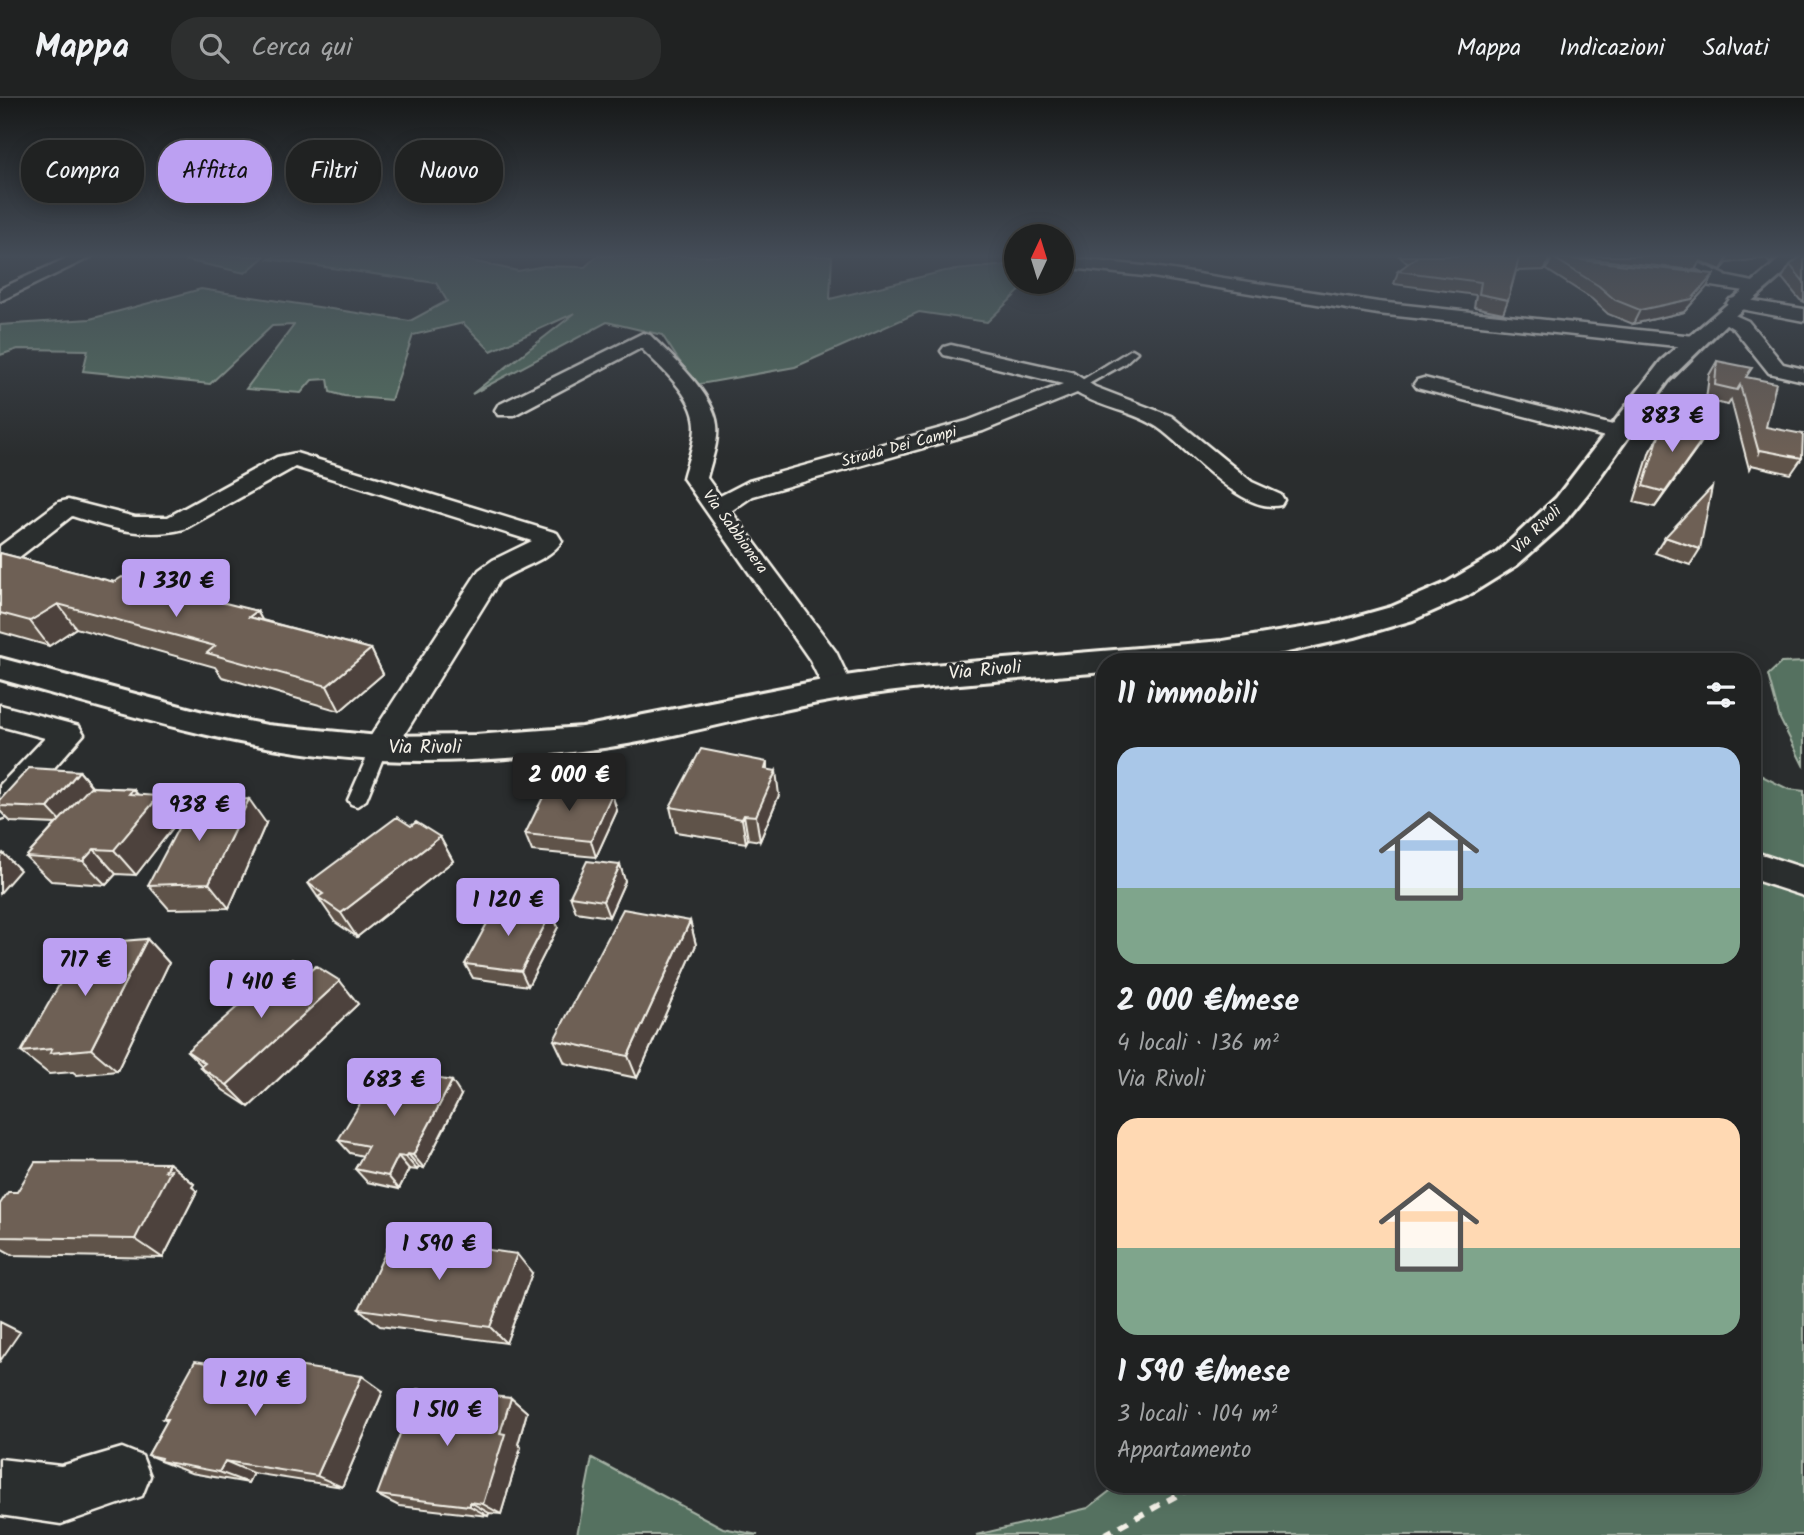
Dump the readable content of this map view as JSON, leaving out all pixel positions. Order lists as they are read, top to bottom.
{
  "streets": {
    "street": ["Strada Dei Campi", "Via Rivoli", "Via Sabbionera"]
  },
  "crossings": [
    ["Strada Dei Campi", "Via Sabbionera"],
    ["Via Rivoli", "Via Sabbionera"]
  ],
  "north": "top",
  "page": {
    "header": "Mappa",
    "search": "Cerca qui",
    "nav": ["Mappa", "Indicazioni", "Salvati"],
    "chip": [
      "Compra",
      "Affitta",
      "Filtri",
      "Nuovo"
    ],
    "price": [
      "883 €",
      "1 330 €",
      "2 000 €",
      "938 €",
      "1 120 €",
      "717 €",
      "1 410 €",
      "683 €",
      "1 590 €",
      "1 210 €",
      "1 510 €"
    ],
    "heading": "11 immobili",
    "list": [
      {
        "name": "2 000 €/mese",
        "note": "4 locali · 136 m² · Via Rivoli"
      },
      {
        "name": "1 590 €/mese",
        "note": "3 locali · 104 m² · Appartamento"
      }
    ]
  }
}
